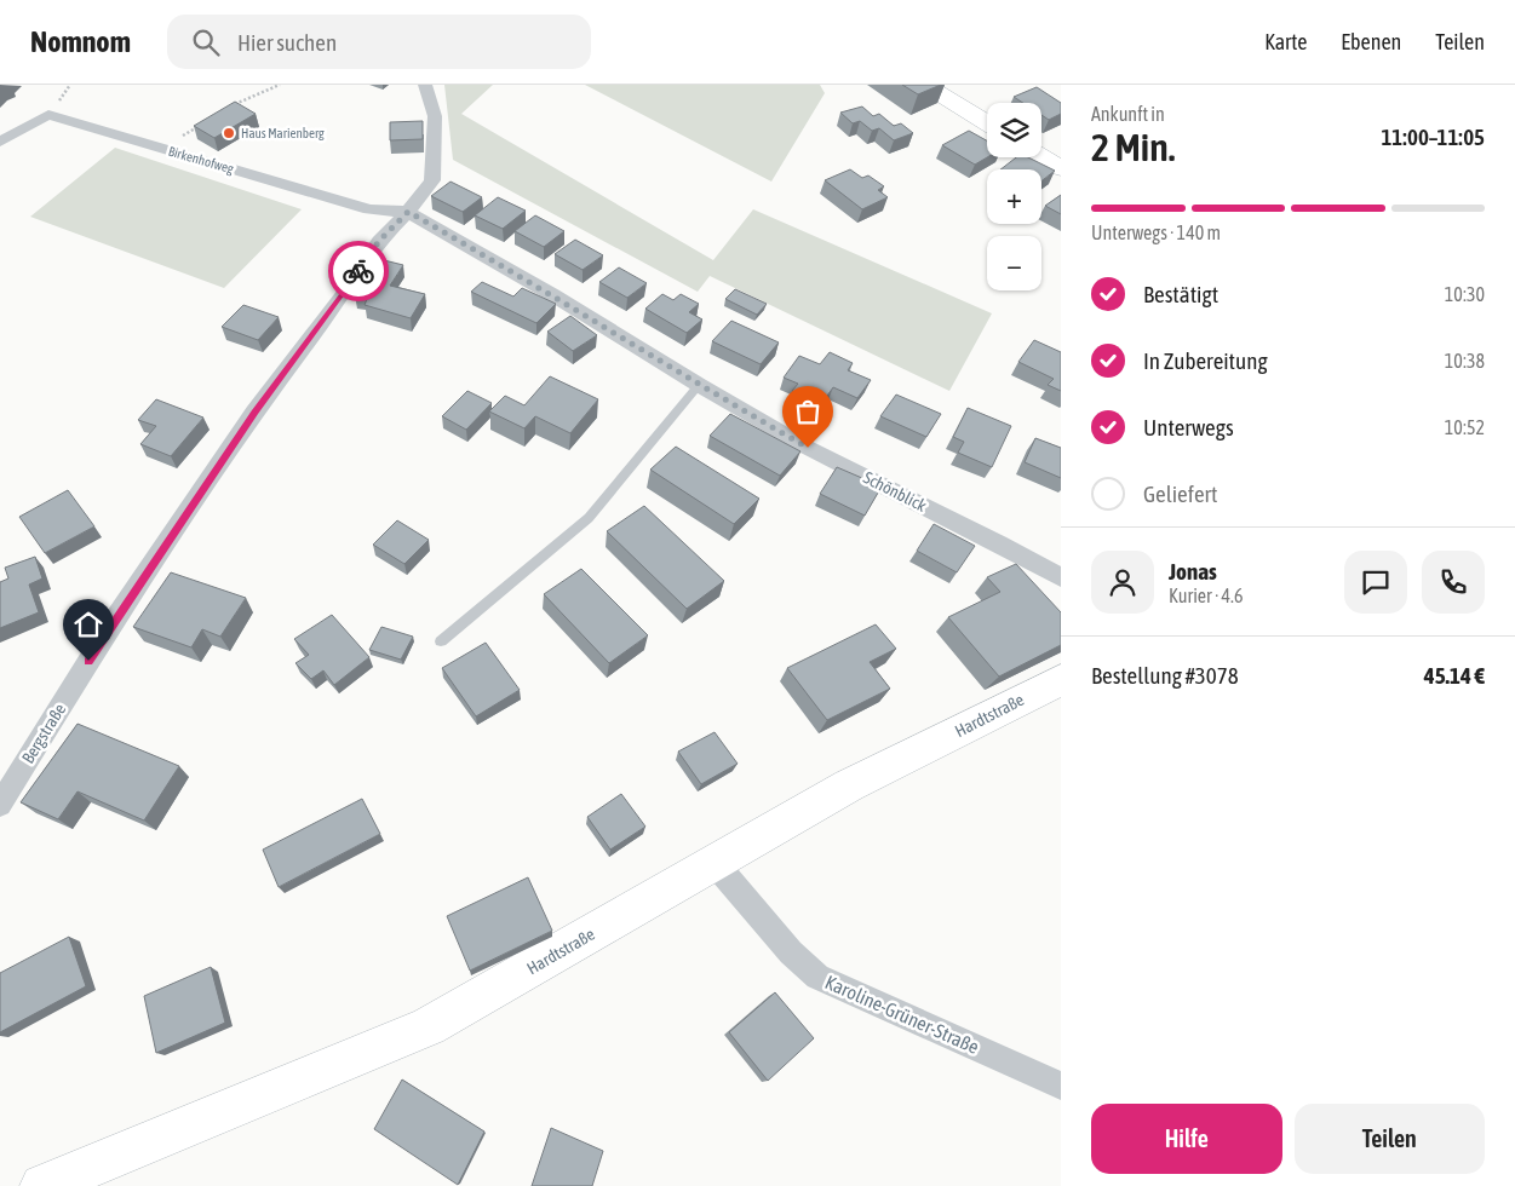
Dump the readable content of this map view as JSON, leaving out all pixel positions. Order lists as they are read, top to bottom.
{
  "streets": {
    "main road": ["Hardtstraße"],
    "street": [
      "Birkenhofweg",
      "Schönblick",
      "Bergstraße",
      "Karoline-Grüner-Straße"
    ]
  },
  "crossings": [
    ["Birkenhofweg", "Schönblick"],
    ["Birkenhofweg", "Bergstraße"],
    ["Schönblick", "Bergstraße"],
    ["Hardtstraße", "Karoline-Grüner-Straße"]
  ],
  "places": ["Haus Marienberg"],
  "page": {
    "header": "Nomnom",
    "search": "Hier suchen",
    "nav": ["Karte", "Ebenen", "Teilen"],
    "heading": ["2 Min.", "Ankunft in", "11:00–11:05"],
    "panel": [
      "Jonas",
      "Kurier · 4.6",
      "Bestellung #3078",
      "45.14 €"
    ],
    "map_buttons": ["+", "−"],
    "bar": "Unterwegs · 140 m",
    "list": [
      ["Bestätigt", "10:30"],
      ["In Zubereitung", "10:38"],
      ["Unterwegs", "10:52"],
      "Geliefert"
    ],
    "buttons": ["Hilfe", "Teilen"]
  }
}
